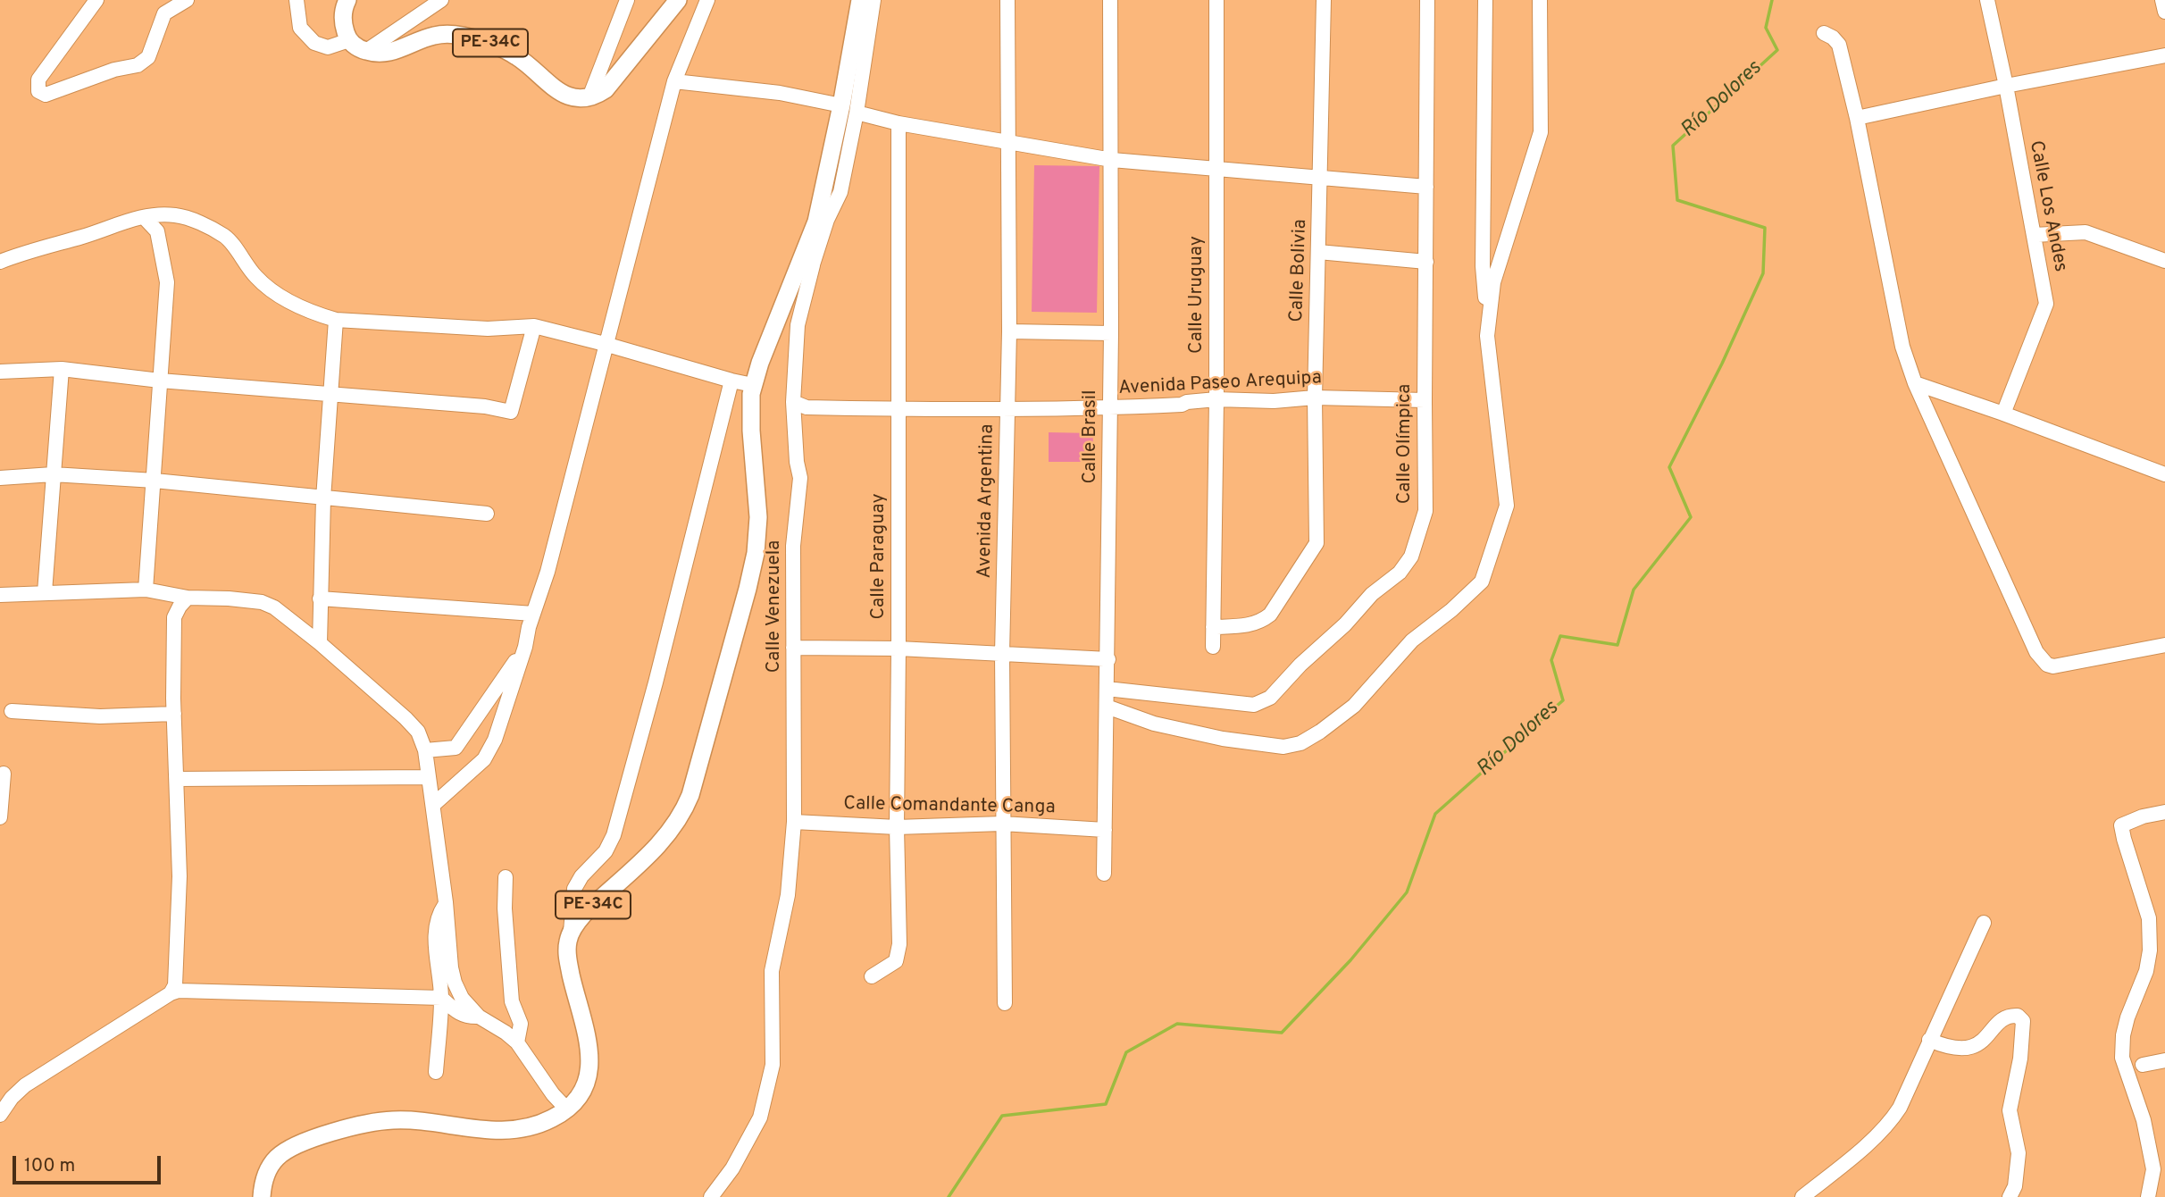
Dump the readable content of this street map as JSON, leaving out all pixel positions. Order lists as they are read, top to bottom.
{
  "streets": {
    "main road": ["PE-34C"],
    "street": [
      "Calle Los Andes",
      "Calle Bolivia",
      "Calle Uruguay",
      "Avenida Paseo Arequipa",
      "Calle Brasil",
      "Calle Olímpica",
      "Avenida Argentina",
      "Calle Paraguay",
      "Calle Venezuela",
      "Calle Comandante Canga"
    ]
  },
  "crossings": [
    ["PE-34C", "Calle Venezuela"],
    ["Calle Bolivia", "Calle Uruguay"],
    ["Calle Bolivia", "Avenida Paseo Arequipa"],
    ["Calle Uruguay", "Avenida Paseo Arequipa"],
    ["Avenida Paseo Arequipa", "Calle Brasil"],
    ["Avenida Paseo Arequipa", "Calle Olímpica"],
    ["Avenida Paseo Arequipa", "Avenida Argentina"],
    ["Avenida Paseo Arequipa", "Calle Paraguay"],
    ["Avenida Paseo Arequipa", "Calle Venezuela"],
    ["Calle Brasil", "Calle Olímpica"],
    ["Calle Brasil", "Calle Comandante Canga"],
    ["Avenida Argentina", "Calle Comandante Canga"],
    ["Calle Paraguay", "Calle Comandante Canga"],
    ["Calle Venezuela", "Calle Comandante Canga"]
  ],
  "water": ["Río Dolores"],
  "scale_bar": "100 m"
}
